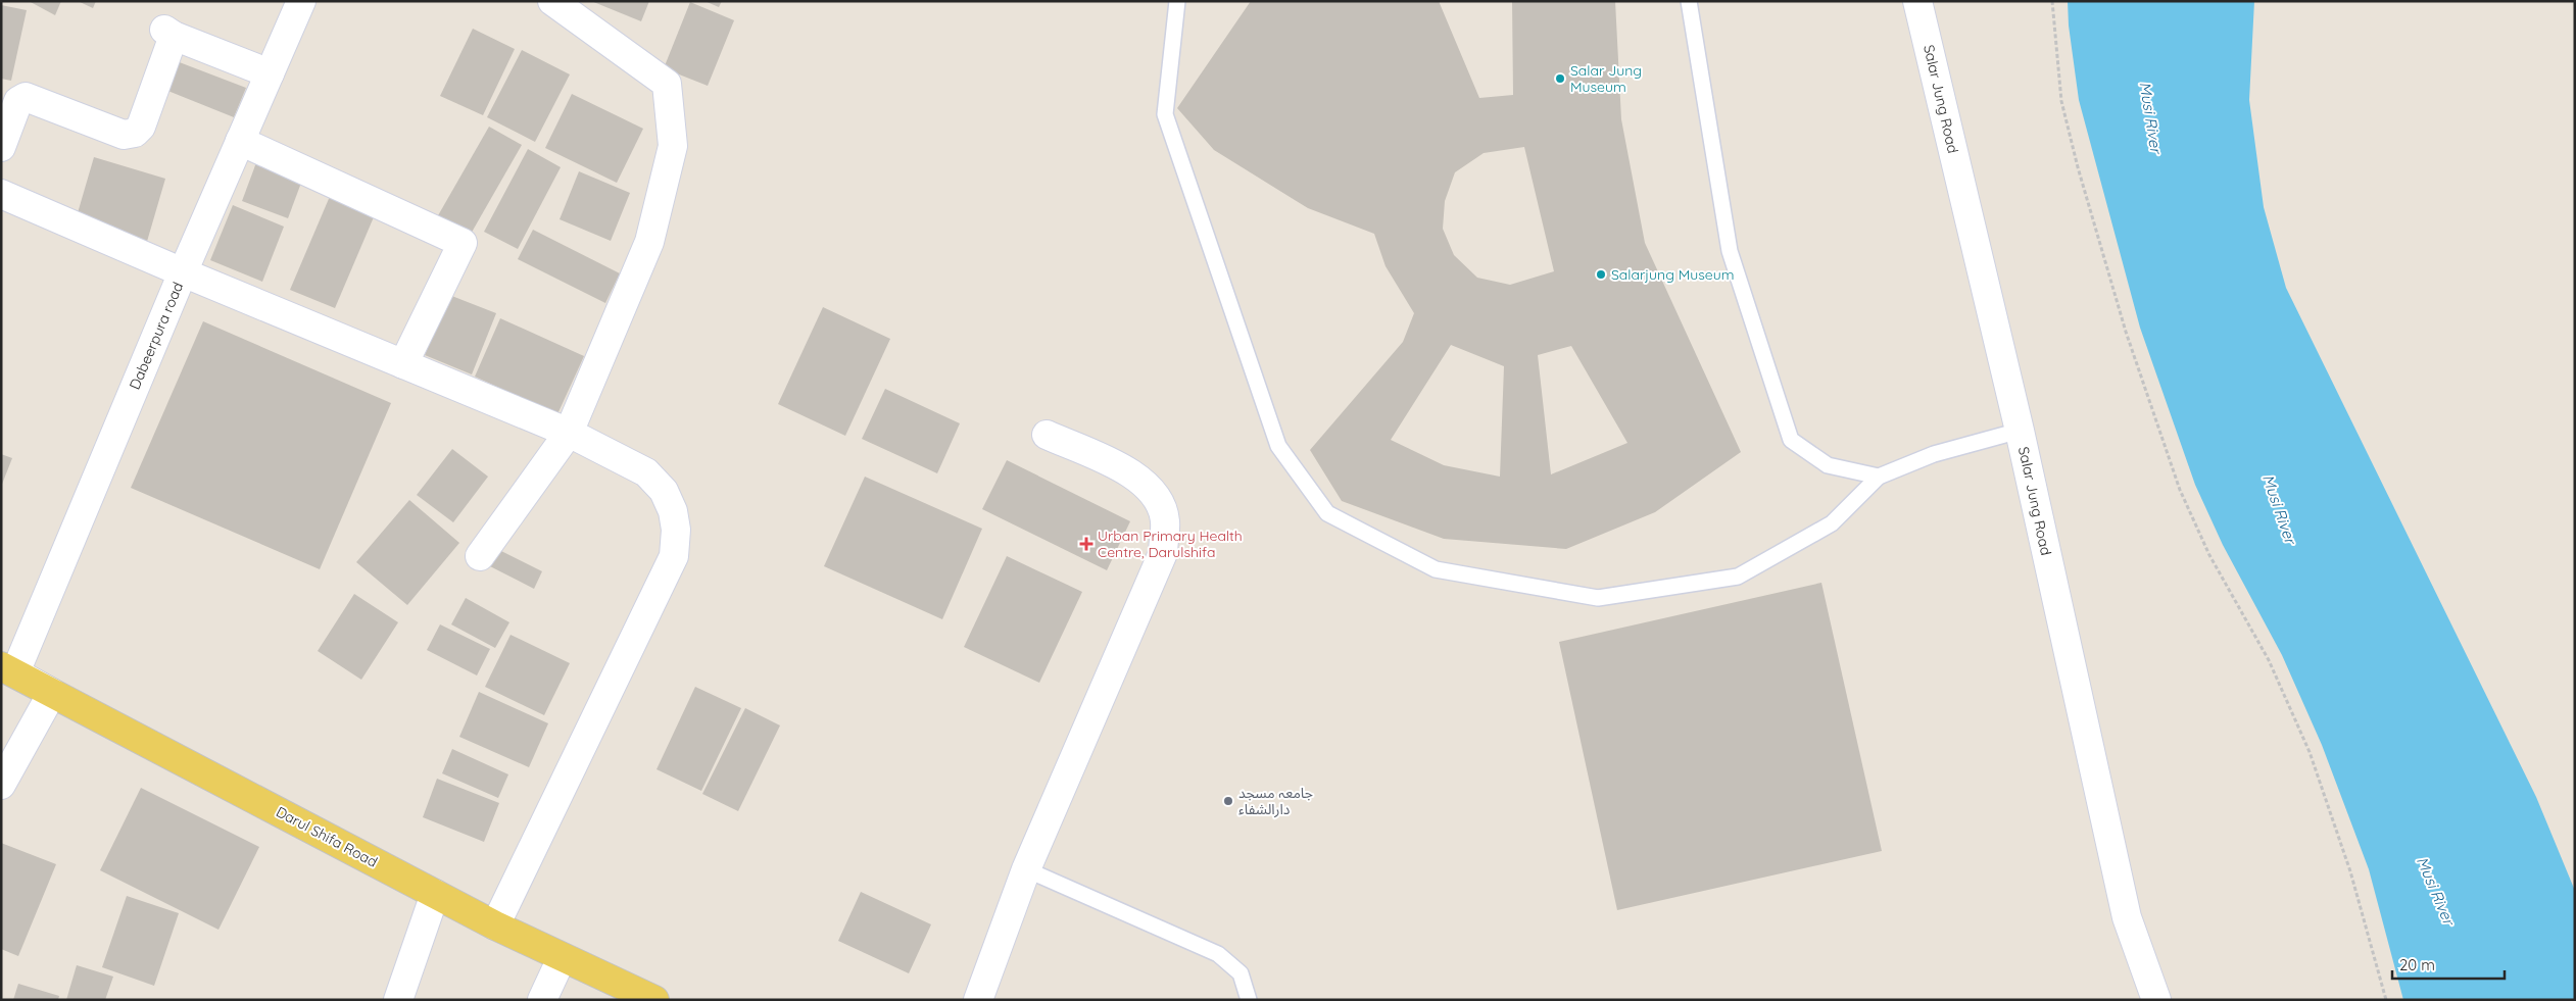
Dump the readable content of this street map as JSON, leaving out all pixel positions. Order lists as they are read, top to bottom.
{
  "streets": {
    "main road": ["Darul Shifa Road"],
    "street": ["Salar Jung Road", "Dabeerpura road"]
  },
  "crossings": [
    ["Dabeerpura road", "Darul Shifa Road"]
  ],
  "water": ["Musi River"],
  "places": {
    "other": ["Salar Jung Museum", "Salarjung Museum", "جامعہ مسجد دارالشفاء"],
    "health": ["Urban Primary Health Centre, Darulshifa"]
  },
  "scale_bar": "20 m"
}
